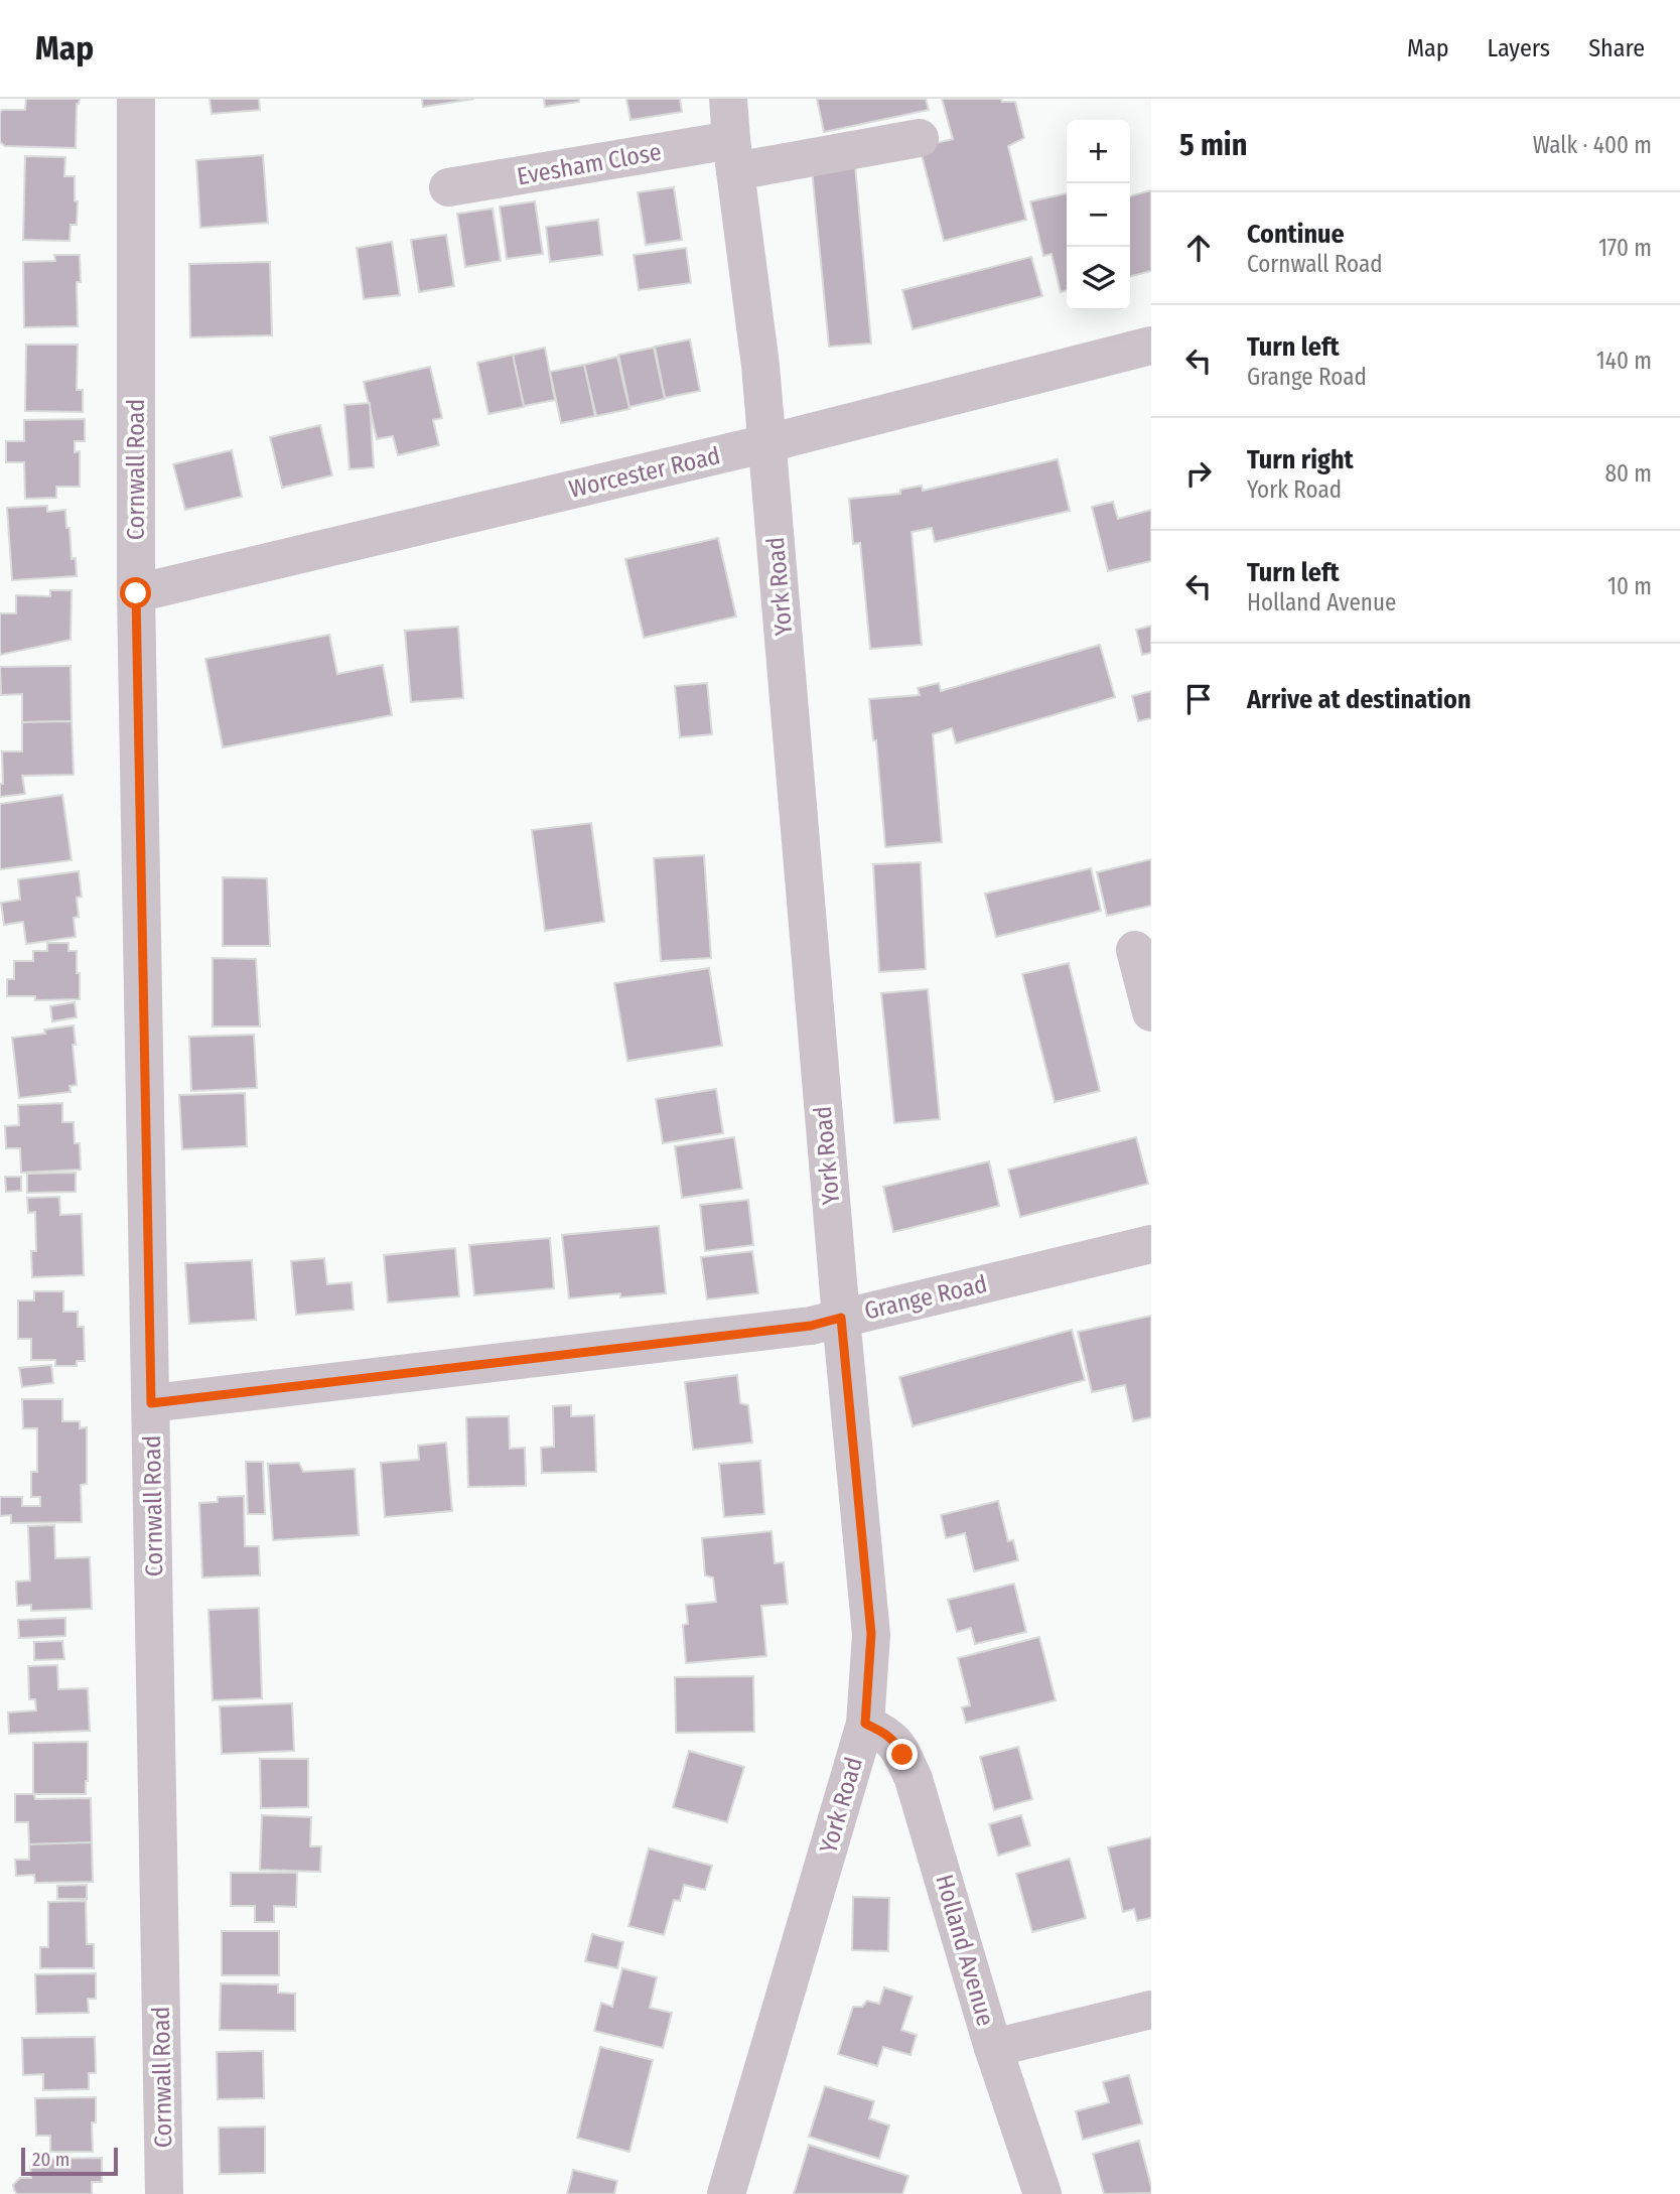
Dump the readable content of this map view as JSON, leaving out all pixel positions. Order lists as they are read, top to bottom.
{
  "streets": {
    "street": [
      "Evesham Close",
      "Cornwall Road",
      "Worcester Road",
      "York Road",
      "Grange Road",
      "Holland Avenue"
    ]
  },
  "crossings": [
    ["Evesham Close", "York Road"],
    ["Cornwall Road", "Worcester Road"],
    ["Cornwall Road", "Grange Road"],
    ["Worcester Road", "York Road"],
    ["York Road", "Grange Road"],
    ["York Road", "Holland Avenue"]
  ],
  "scale_bar": "20 m",
  "page": {
    "header": "Map",
    "nav": ["Map", "Layers", "Share"],
    "heading": ["5 min", "Walk · 400 m"],
    "map_buttons": ["+", "−"],
    "list": [
      ["Continue", "Cornwall Road", "170 m"],
      ["Turn left", "Grange Road", "140 m"],
      ["Turn right", "York Road", "80 m"],
      ["Turn left", "Holland Avenue", "10 m"],
      "Arrive at destination"
    ],
    "scale": "20 m"
  }
}
